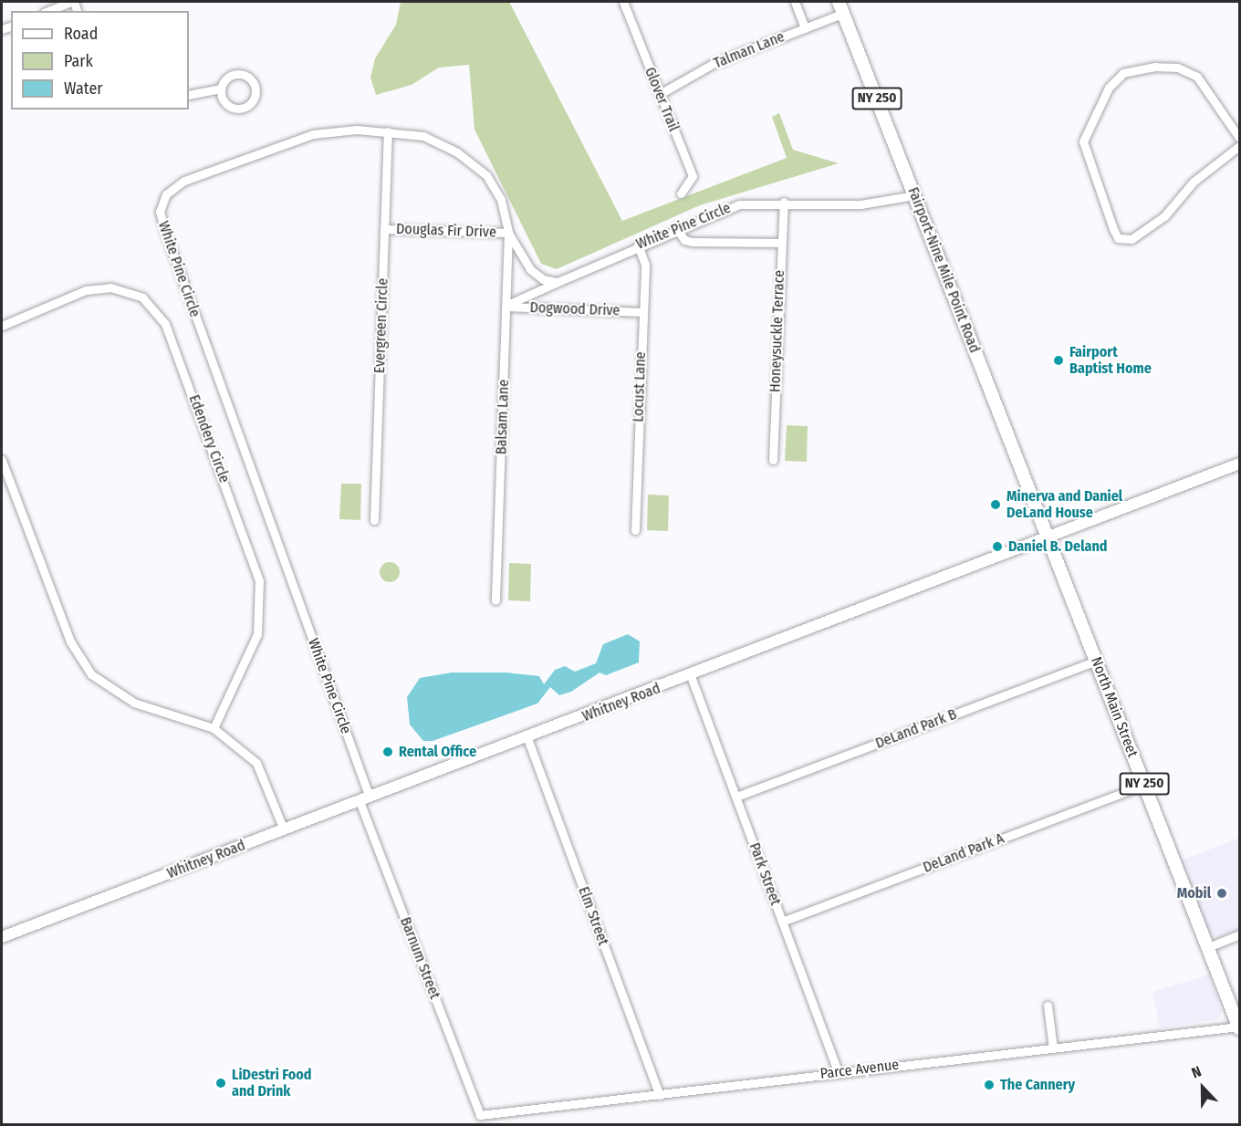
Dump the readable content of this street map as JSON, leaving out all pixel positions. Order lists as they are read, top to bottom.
{
  "streets": {
    "main road": [
      "NY 250",
      "Fairport-Nine Mile Point Road",
      "Whitney Road",
      "North Main Street"
    ],
    "street": [
      "Talman Lane",
      "Glover Trail",
      "White Pine Circle",
      "Douglas Fir Drive",
      "Dogwood Drive",
      "Evergreen Circle",
      "Honeysuckle Terrace",
      "Locust Lane",
      "Balsam Lane",
      "Edendery Circle",
      "DeLand Park B",
      "DeLand Park A",
      "Park Street",
      "Elm Street",
      "Barnum Street",
      "Parce Avenue"
    ]
  },
  "crossings": [
    ["Talman Lane", "Glover Trail"],
    ["Talman Lane", "Fairport-Nine Mile Point Road"],
    ["White Pine Circle", "Douglas Fir Drive"],
    ["White Pine Circle", "Fairport-Nine Mile Point Road"],
    ["White Pine Circle", "Dogwood Drive"],
    ["White Pine Circle", "Evergreen Circle"],
    ["White Pine Circle", "Honeysuckle Terrace"],
    ["White Pine Circle", "Locust Lane"],
    ["White Pine Circle", "Balsam Lane"],
    ["White Pine Circle", "Whitney Road"],
    ["White Pine Circle", "Barnum Street"],
    ["Douglas Fir Drive", "Evergreen Circle"],
    ["Douglas Fir Drive", "Balsam Lane"],
    ["Fairport-Nine Mile Point Road", "Whitney Road"],
    ["Fairport-Nine Mile Point Road", "North Main Street"],
    ["Dogwood Drive", "Locust Lane"],
    ["Dogwood Drive", "Balsam Lane"],
    ["Whitney Road", "North Main Street"],
    ["Whitney Road", "Park Street"],
    ["Whitney Road", "Elm Street"],
    ["Whitney Road", "Barnum Street"],
    ["North Main Street", "DeLand Park B"],
    ["North Main Street", "DeLand Park A"],
    ["North Main Street", "Parce Avenue"],
    ["DeLand Park B", "Park Street"],
    ["DeLand Park A", "Park Street"],
    ["Park Street", "Parce Avenue"],
    ["Elm Street", "Parce Avenue"],
    ["Barnum Street", "Parce Avenue"]
  ],
  "places": [
    "Fairport Baptist Home",
    "Minerva and Daniel DeLand House",
    "Daniel B. Deland",
    "Rental Office",
    "Mobil",
    "LiDestri Food and Drink",
    "The Cannery"
  ],
  "legend": ["Road", "Park", "Water"],
  "north": "top"
}
